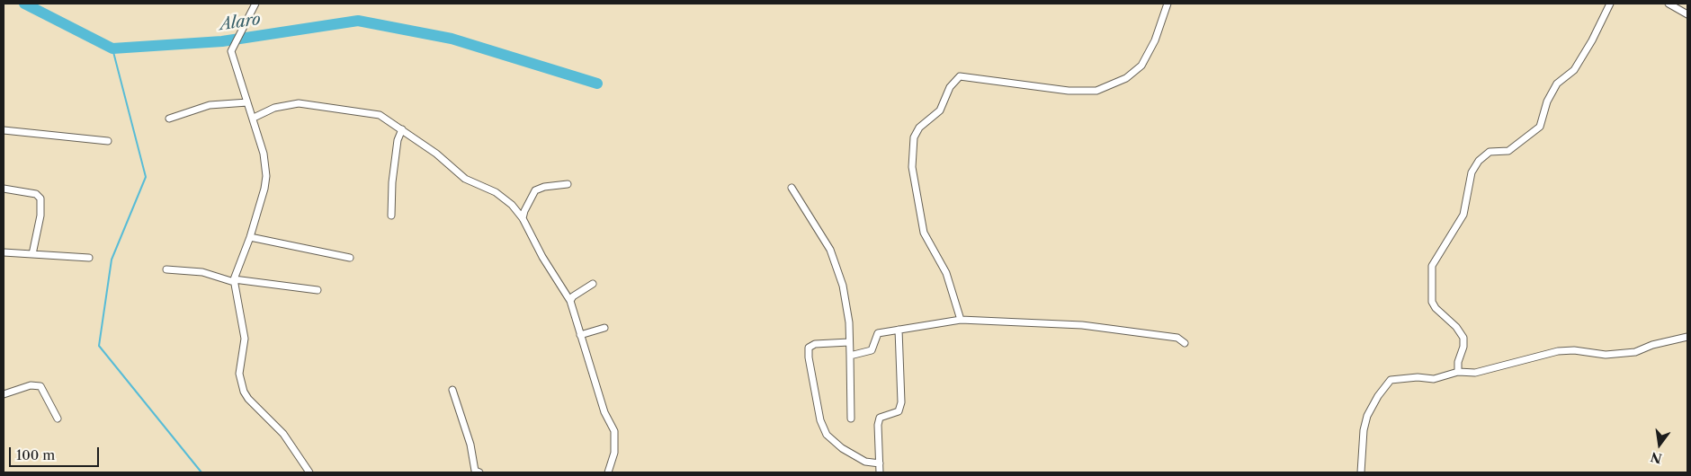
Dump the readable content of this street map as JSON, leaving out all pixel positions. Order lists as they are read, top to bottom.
{
  "water": ["Alaro"],
  "scale_bar": "100 m",
  "north": "bottom"
}
